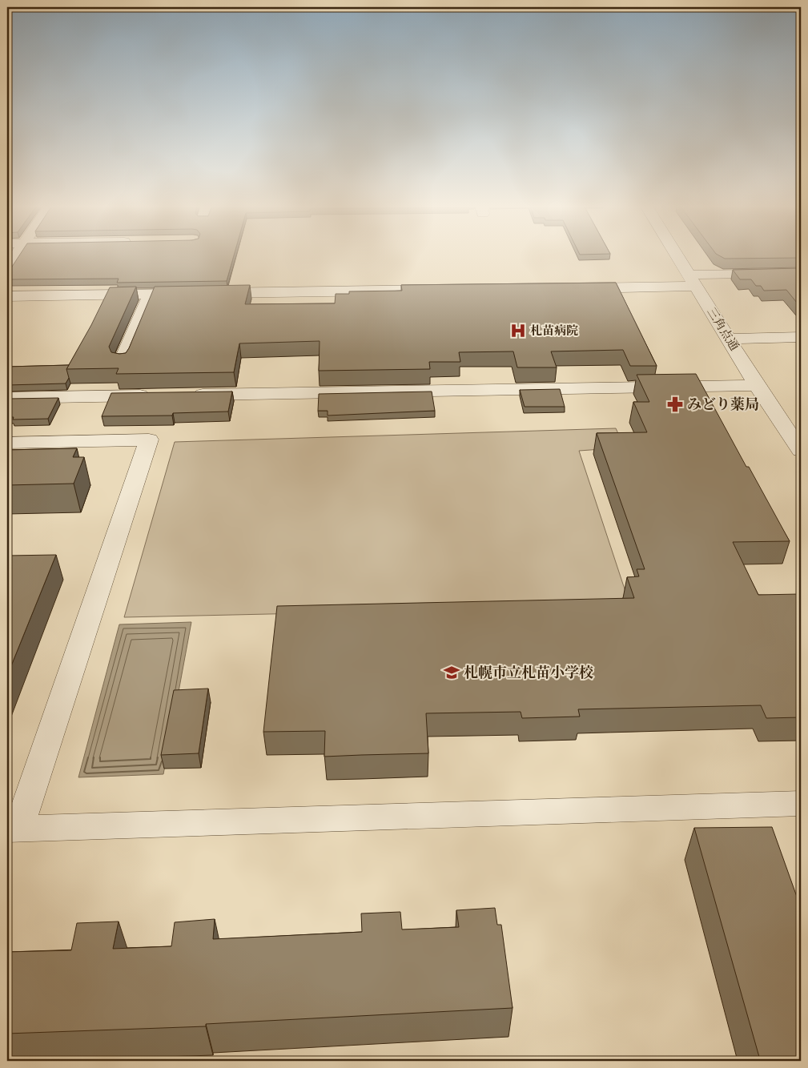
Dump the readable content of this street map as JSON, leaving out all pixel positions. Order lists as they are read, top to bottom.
{
  "streets": {
    "street": ["三角点通"]
  },
  "places": {
    "hospital": ["札苗病院"],
    "pharmacy": ["みどり薬局"],
    "school or university": ["札幌市立札苗小学校"]
  }
}
